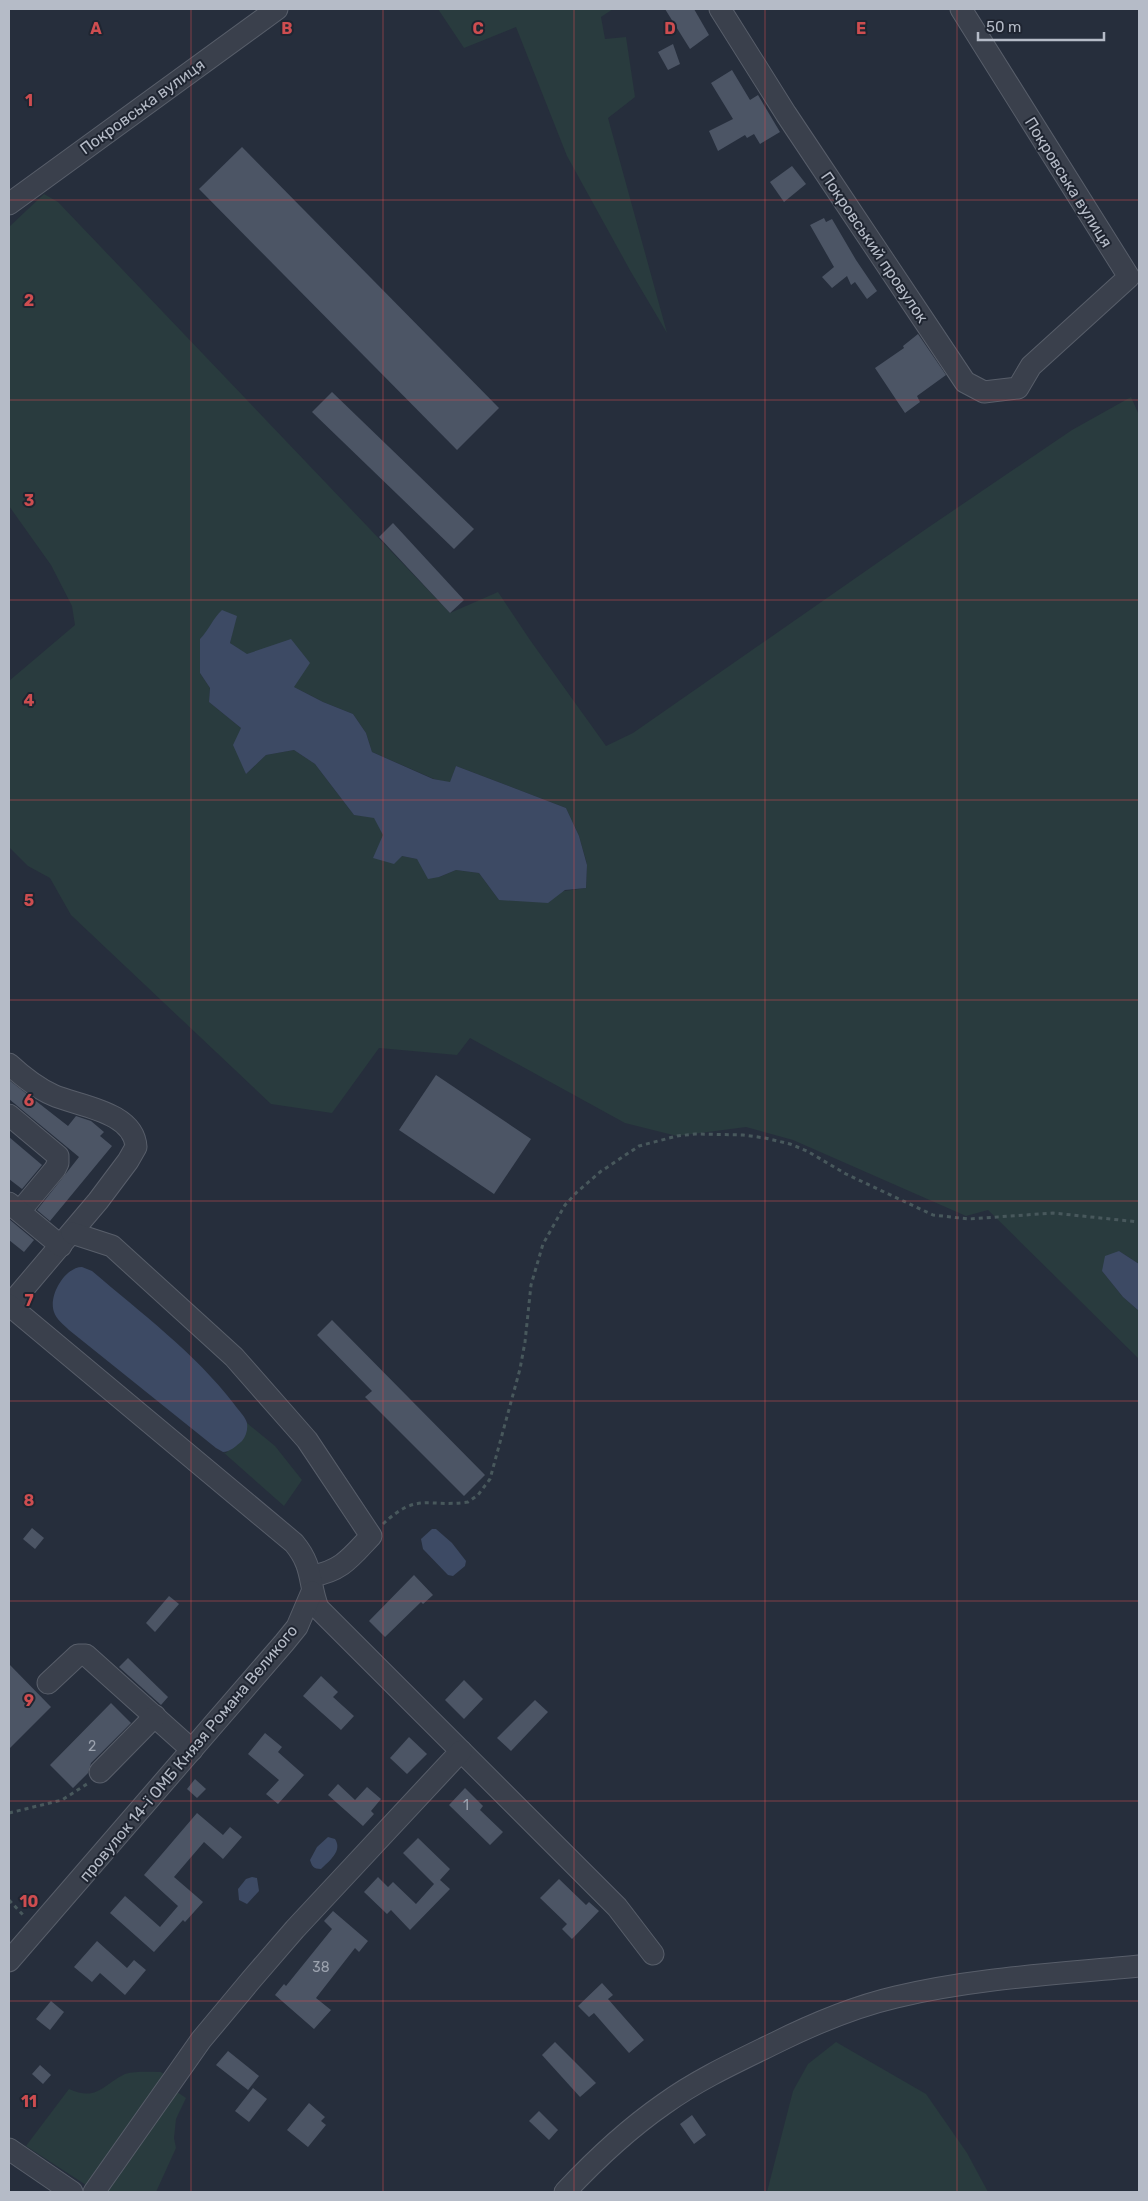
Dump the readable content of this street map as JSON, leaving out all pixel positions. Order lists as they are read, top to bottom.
{
  "streets": {
    "street": ["Покровська вулиця", "Покровський провулок", "провулок 14-ї ОМБ Князя Романа Великого"]
  },
  "crossings": [
    ["Покровська вулиця", "Покровський провулок"]
  ],
  "house_numbers": ["2", "1", "38"],
  "scale_bar": "50 m",
  "grid": {
    "columns": [
      "A",
      "B",
      "C",
      "D",
      "E"
    ],
    "rows": [
      "1",
      "2",
      "3",
      "4",
      "5",
      "6",
      "7",
      "8",
      "9",
      "10",
      "11"
    ]
  }
}
